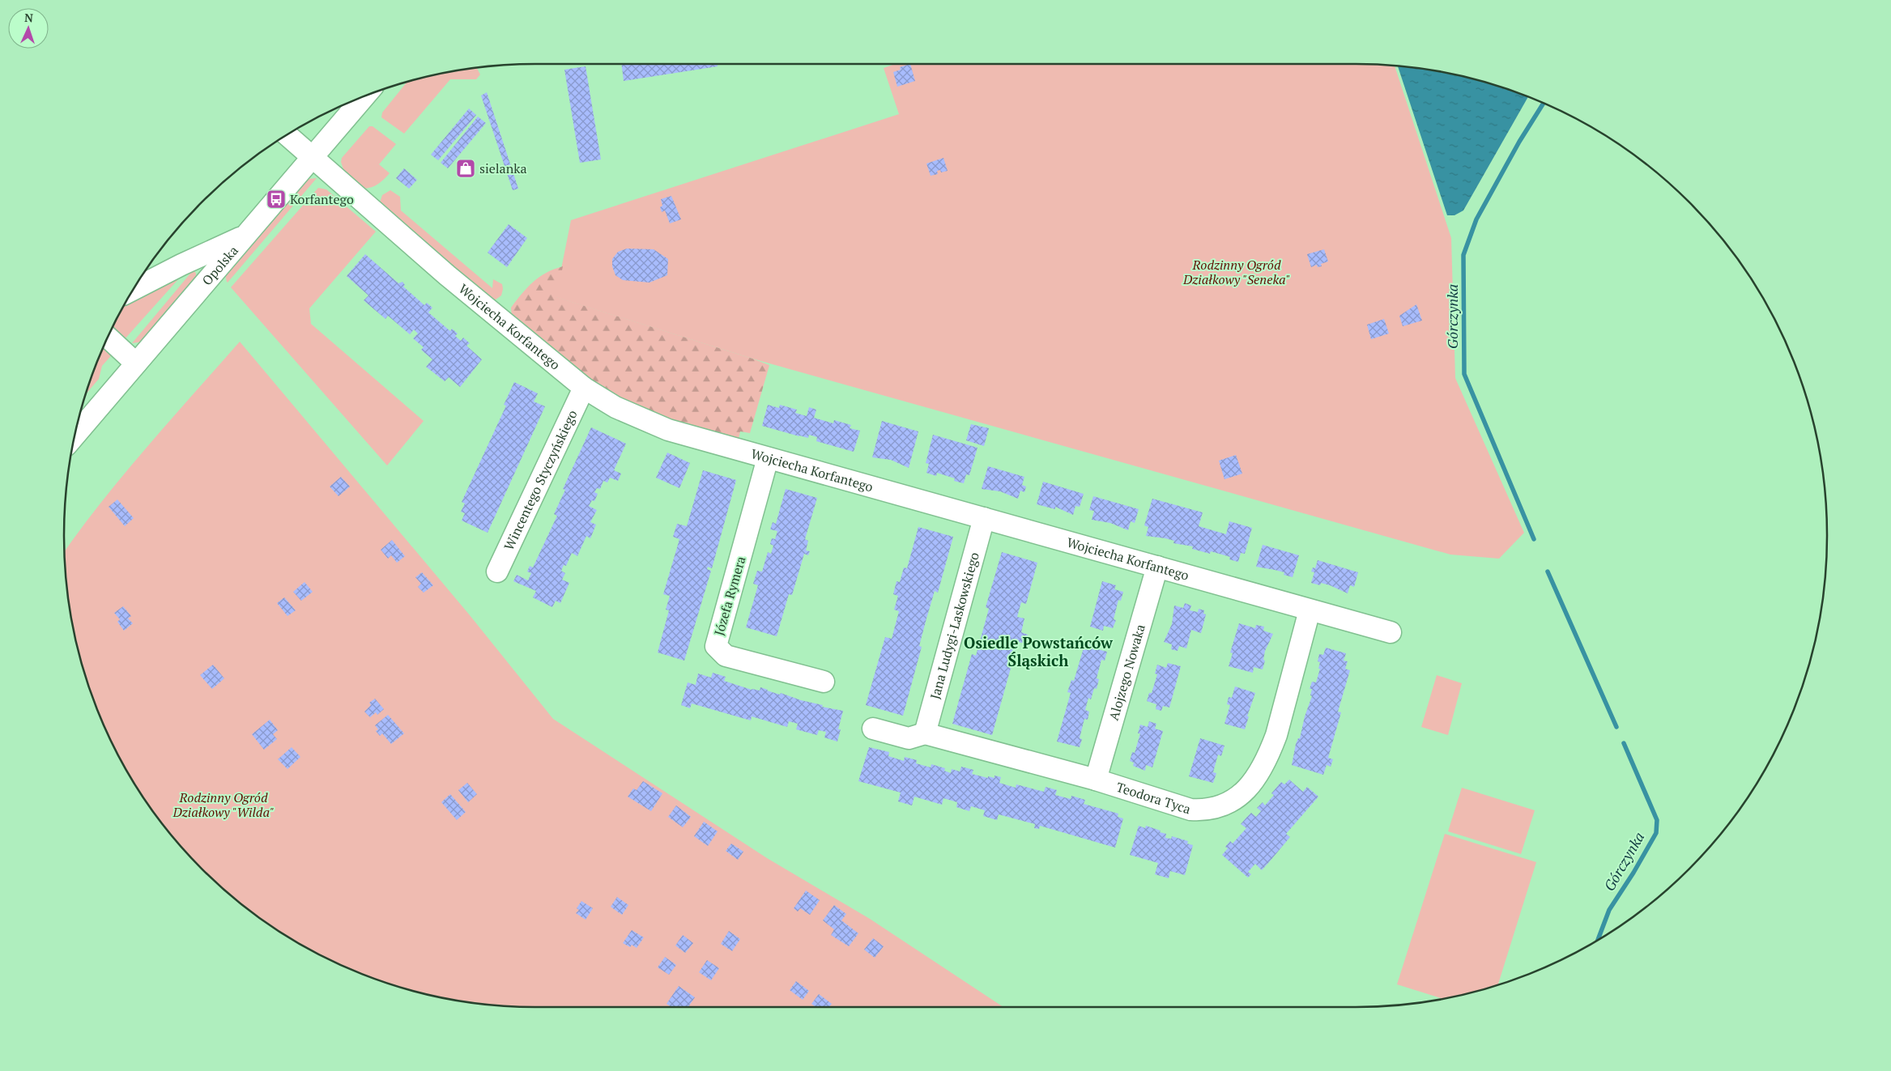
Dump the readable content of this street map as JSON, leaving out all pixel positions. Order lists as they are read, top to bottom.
{
  "streets": {
    "street": [
      "Opolska",
      "Wojciecha Korfantego",
      "Wincentego Styczyńskiego",
      "Józefa Rymera",
      "Jana Ludygi-Laskowskiego",
      "Alojzego Nowaka",
      "Teodora Tyca"
    ]
  },
  "crossings": [
    ["Opolska", "Wojciecha Korfantego"],
    ["Wojciecha Korfantego", "Wincentego Styczyńskiego"],
    ["Wojciecha Korfantego", "Józefa Rymera"],
    ["Wojciecha Korfantego", "Jana Ludygi-Laskowskiego"],
    ["Wojciecha Korfantego", "Alojzego Nowaka"],
    ["Wojciecha Korfantego", "Teodora Tyca"],
    ["Jana Ludygi-Laskowskiego", "Teodora Tyca"],
    ["Alojzego Nowaka", "Teodora Tyca"]
  ],
  "districts": ["Osiedle Powstańców Śląskich"],
  "water": ["Górczynka"],
  "parks": ["Rodzinny Ogród Działkowy \"Seneka\"", "Rodzinny Ogród Działkowy \"Wilda\""],
  "places": {
    "shop": ["sielanka"],
    "bus stop": ["Korfantego"]
  },
  "north": "top"
}
